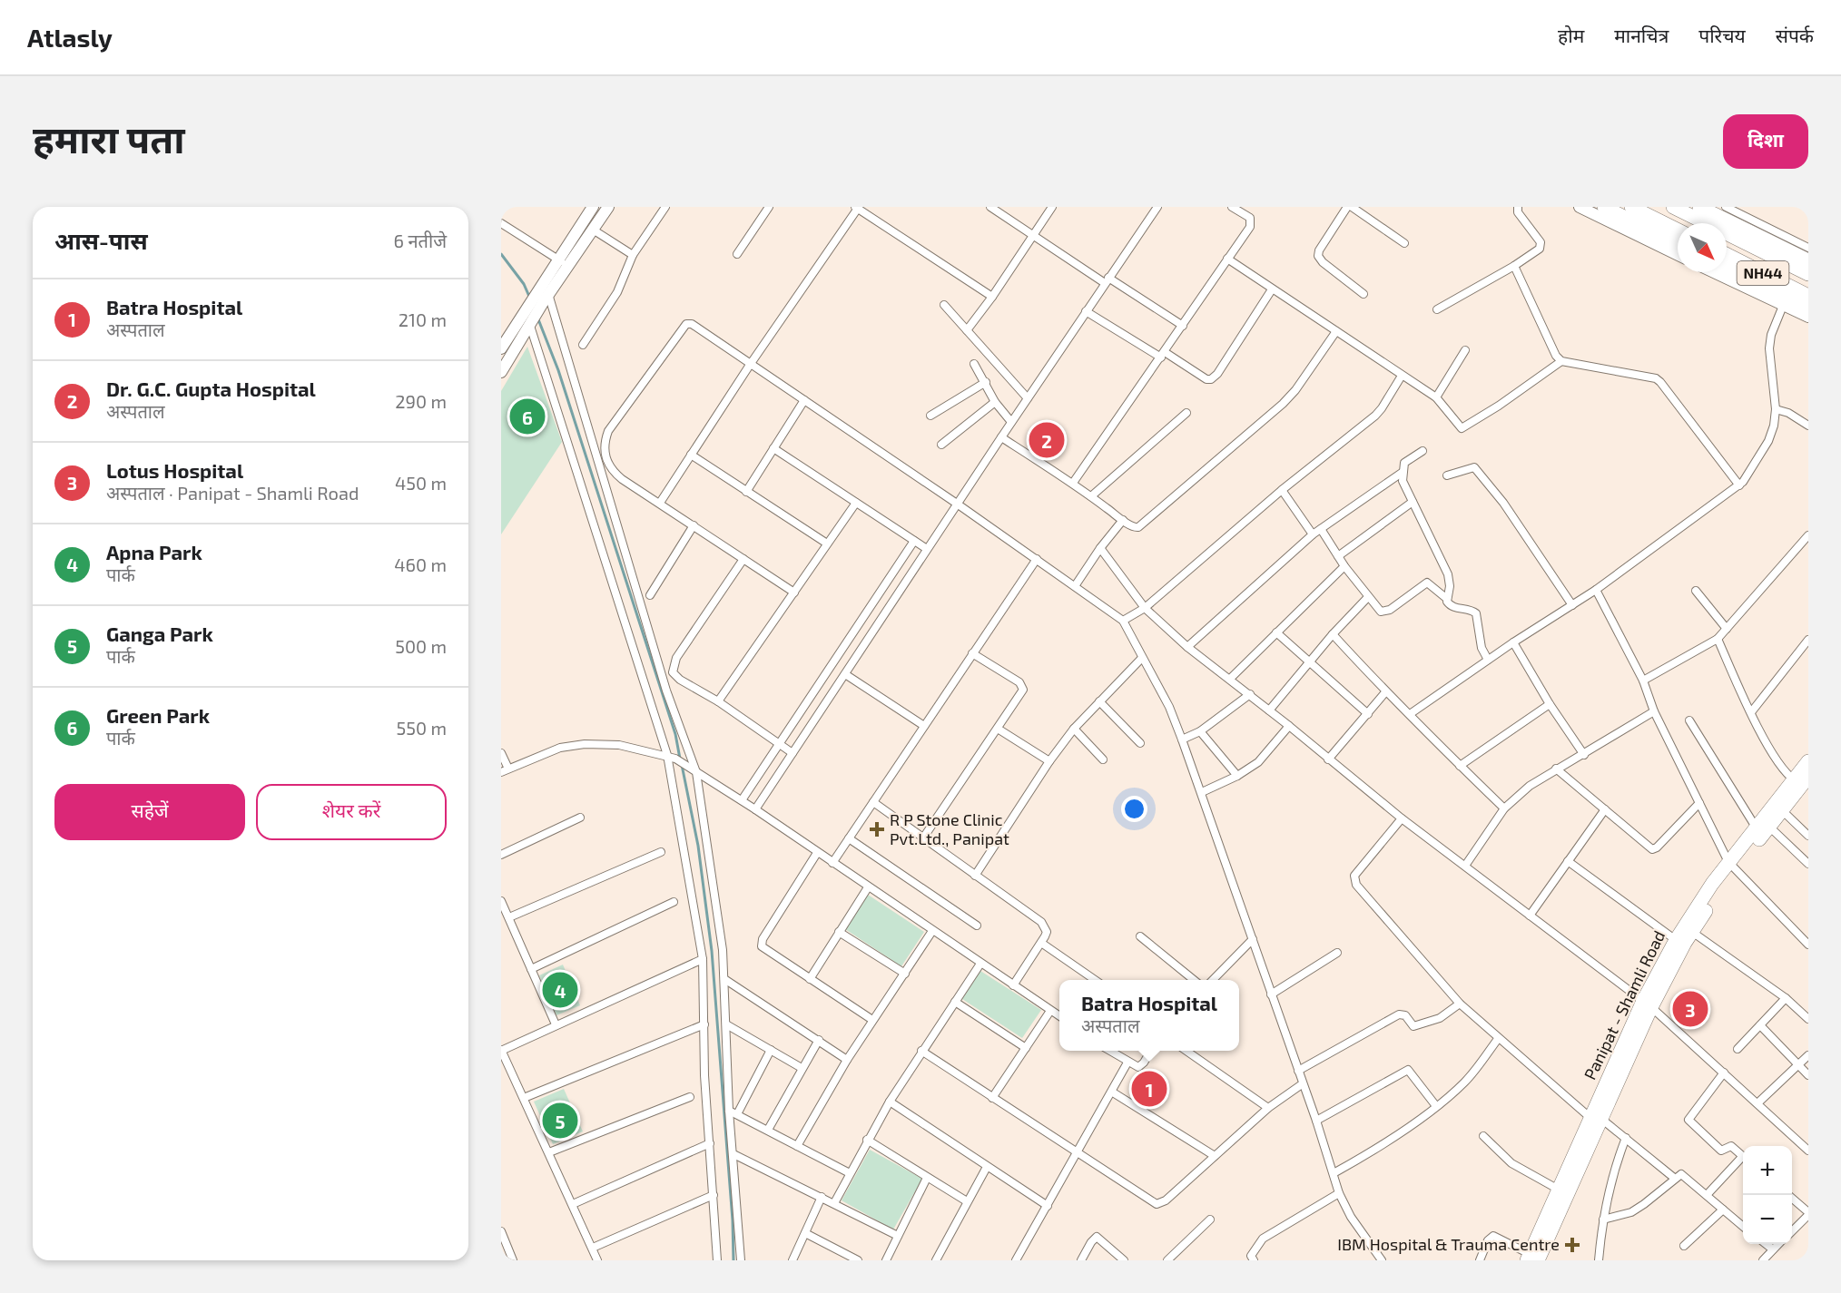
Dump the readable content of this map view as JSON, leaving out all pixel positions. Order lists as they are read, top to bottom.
{
  "streets": {
    "highway": ["NH44", "Panipat - Shamli Road"]
  },
  "places": {
    "health": ["R P Stone Clinic Pvt.Ltd., Panipat", "IBM Hospital & Trauma Centre"]
  },
  "north": "bottom right",
  "page": {
    "header": "Atlasly",
    "nav": [
      "होम",
      "मानचित्र",
      "परिचय",
      "संपर्क"
    ],
    "buttons": [
      "दिशा",
      ["सहेजें", "शेयर करें"]
    ],
    "title": "हमारा पता",
    "heading": ["आस-पास", "6 नतीजे"],
    "list": [
      {
        "mark": "1",
        "name": "Batra Hospital",
        "note": "अस्पताल",
        "value": "210 m"
      },
      {
        "mark": "2",
        "name": "Dr. G.C. Gupta Hospital",
        "note": "अस्पताल",
        "value": "290 m"
      },
      {
        "mark": "3",
        "name": "Lotus Hospital",
        "note": "अस्पताल · Panipat - Shamli Road",
        "value": "450 m"
      },
      {
        "mark": "4",
        "name": "Apna Park",
        "note": "पार्क",
        "value": "460 m"
      },
      {
        "mark": "5",
        "name": "Ganga Park",
        "note": "पार्क",
        "value": "500 m"
      },
      {
        "mark": "6",
        "name": "Green Park",
        "note": "पार्क",
        "value": "550 m"
      }
    ],
    "pins": [
      "6",
      "2",
      "4",
      "3",
      "1",
      "5"
    ],
    "popup": ["Batra Hospital", "अस्पताल"],
    "map_buttons": ["+", "−"]
  }
}
